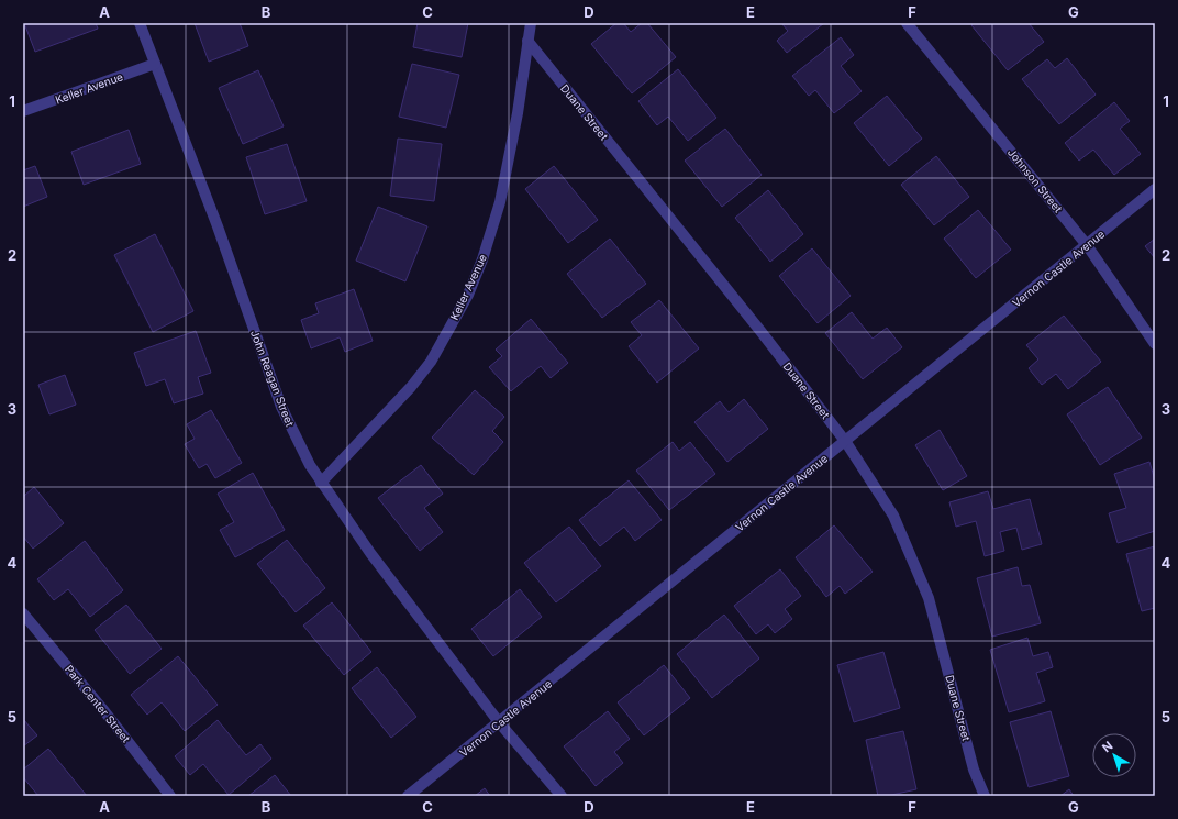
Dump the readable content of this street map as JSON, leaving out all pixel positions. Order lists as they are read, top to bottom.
{
  "streets": {
    "street": [
      "Keller Avenue",
      "Duane Street",
      "Johnson Street",
      "Vernon Castle Avenue",
      "John Reagan Street",
      "Park Center Street"
    ]
  },
  "crossings": [
    ["Keller Avenue", "Duane Street"],
    ["Keller Avenue", "John Reagan Street"],
    ["Duane Street", "Vernon Castle Avenue"],
    ["Johnson Street", "Vernon Castle Avenue"],
    ["Vernon Castle Avenue", "John Reagan Street"]
  ],
  "north": "top left",
  "grid": {
    "columns": [
      "A",
      "B",
      "C",
      "D",
      "E",
      "F",
      "G"
    ],
    "rows": [
      "1",
      "2",
      "3",
      "4",
      "5"
    ]
  }
}
